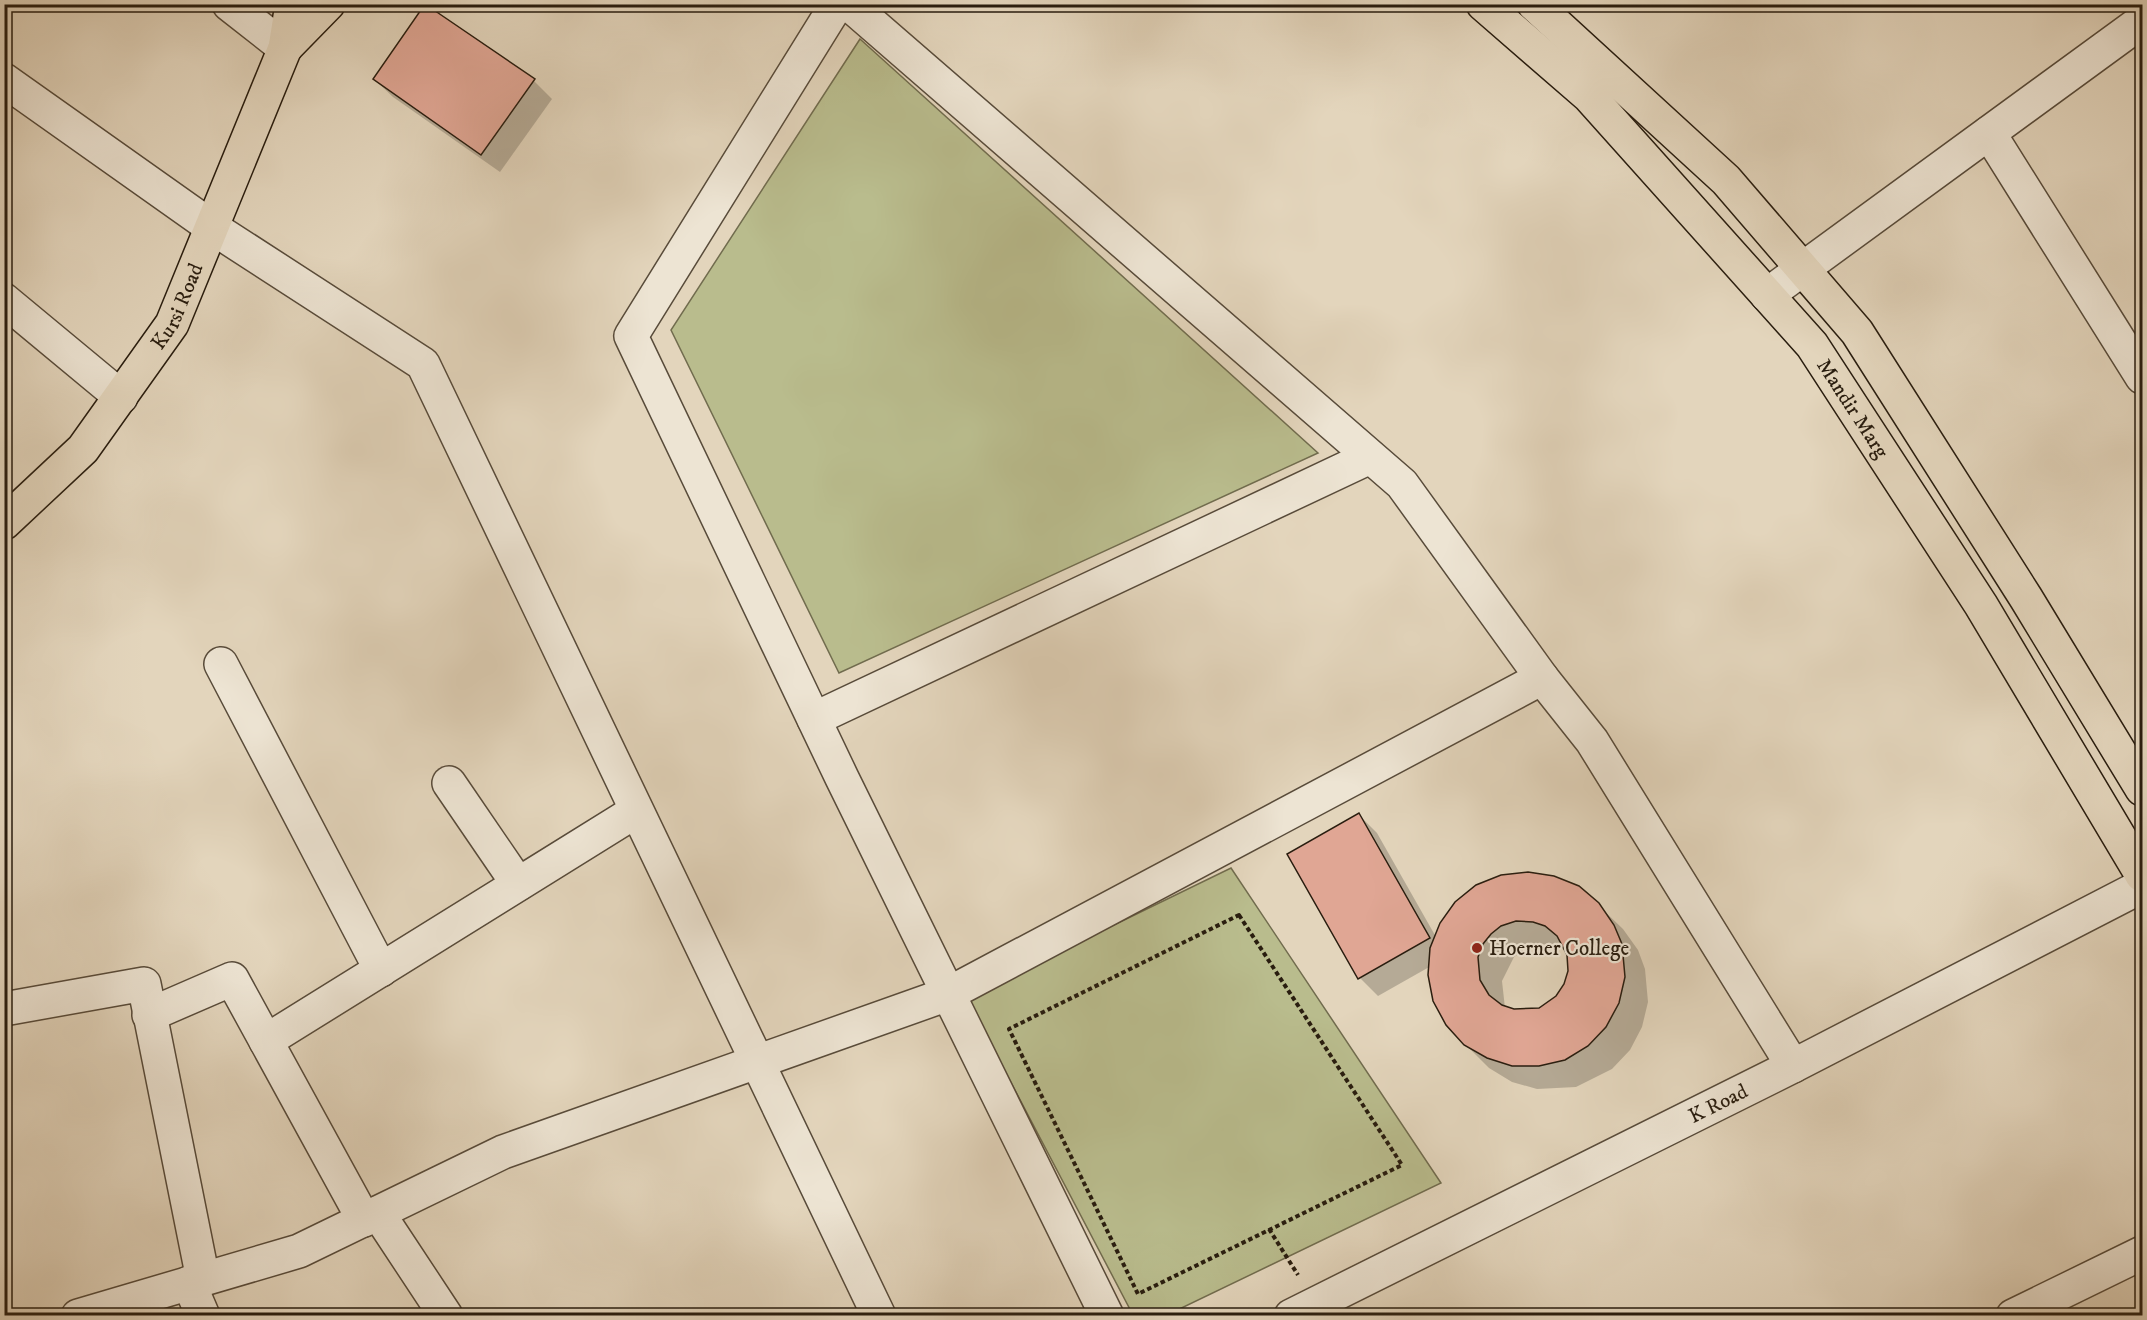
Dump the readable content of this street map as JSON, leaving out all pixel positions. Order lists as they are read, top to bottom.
{
  "streets": {
    "main road": ["Kursi Road", "Mandir Marg"],
    "street": ["K Road"]
  },
  "places": ["Hoerner College"]
}
